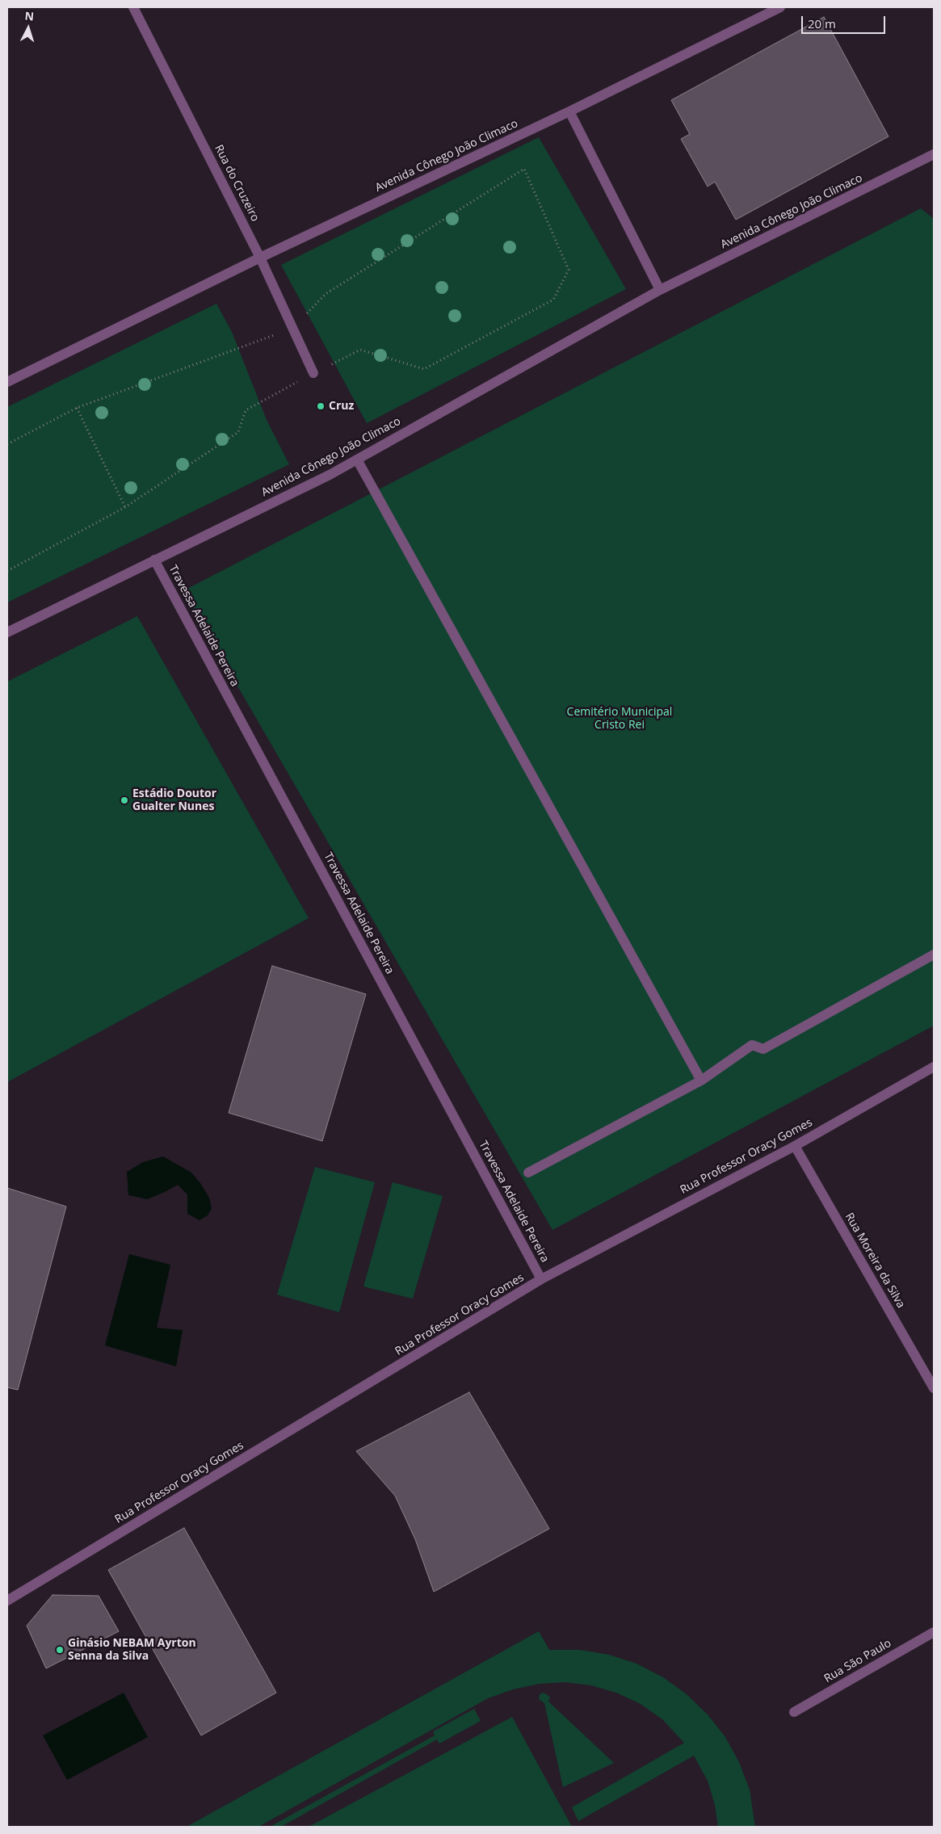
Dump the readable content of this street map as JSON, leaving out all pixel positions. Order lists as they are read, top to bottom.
{
  "streets": {
    "street": [
      "Avenida Cônego João Climaco",
      "Rua do Cruzeiro",
      "Travessa Adelaide Pereira",
      "Rua Professor Oracy Gomes",
      "Rua Moreira da Silva",
      "Rua São Paulo"
    ]
  },
  "crossings": [
    ["Avenida Cônego João Climaco", "Rua do Cruzeiro"],
    ["Avenida Cônego João Climaco", "Travessa Adelaide Pereira"],
    ["Travessa Adelaide Pereira", "Rua Professor Oracy Gomes"],
    ["Rua Professor Oracy Gomes", "Rua Moreira da Silva"]
  ],
  "parks": ["Cemitério Municipal Cristo Rei"],
  "places": ["Cruz", "Estádio Doutor Gualter Nunes", "Ginásio NEBAM Ayrton Senna da Silva"],
  "scale_bar": "20 m",
  "north": "top"
}
